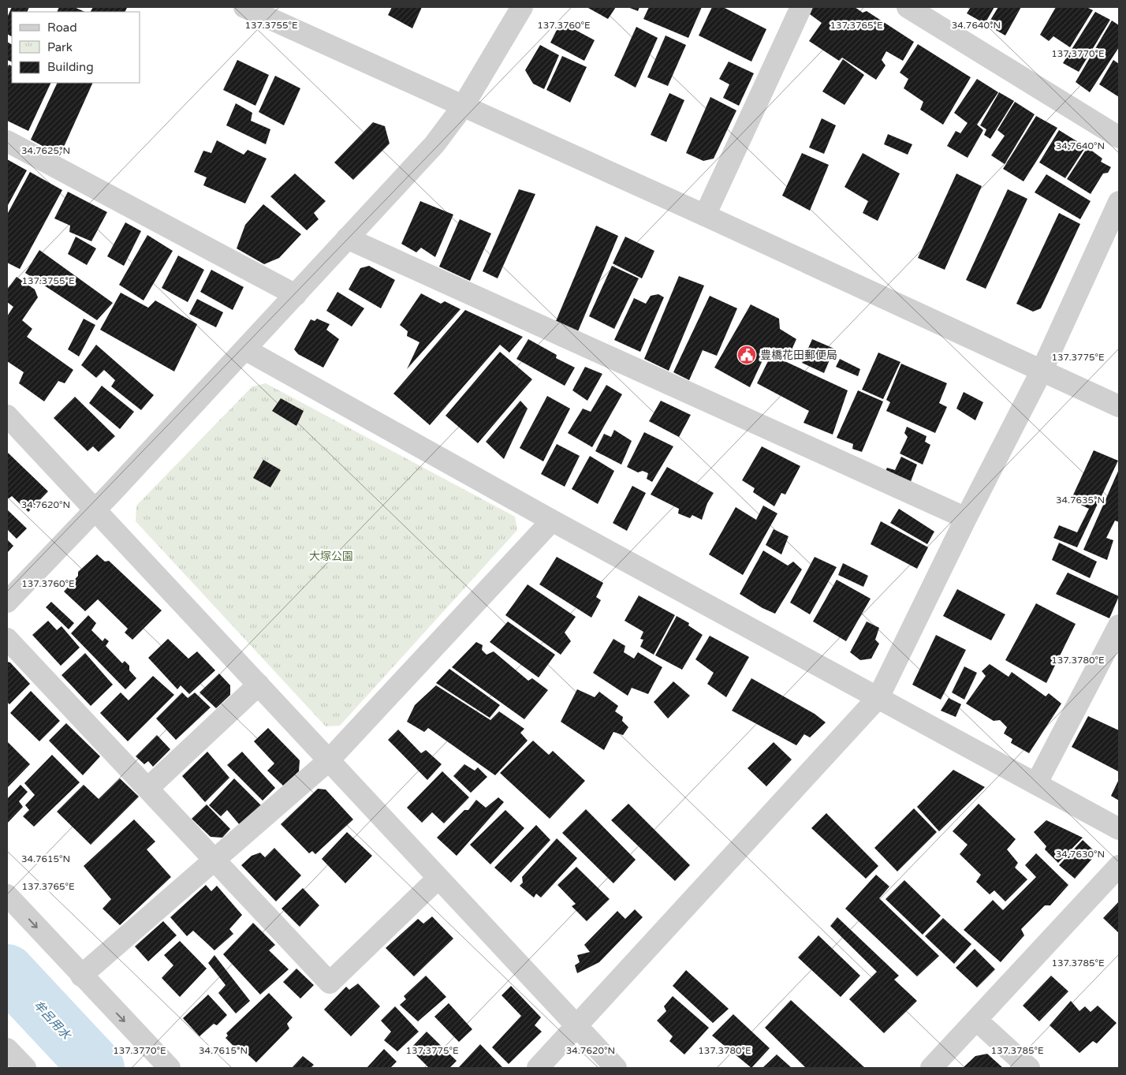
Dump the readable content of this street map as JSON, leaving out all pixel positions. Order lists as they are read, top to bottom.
{
  "water": ["牟呂用水"],
  "parks": ["大塚公園"],
  "places": {
    "public building": ["豊橋花田郵便局"]
  },
  "legend": ["Road", "Park", "Building"],
  "coordinates": [
    "34.7640°N",
    "137.3755°E",
    "137.3760°E",
    "137.3765°E",
    "137.3770°E",
    "34.7625°N",
    "137.3775°E",
    "34.7635°N",
    "34.7620°N",
    "137.3780°E",
    "34.7630°N",
    "34.7615°N",
    "137.3785°E"
  ]
}
